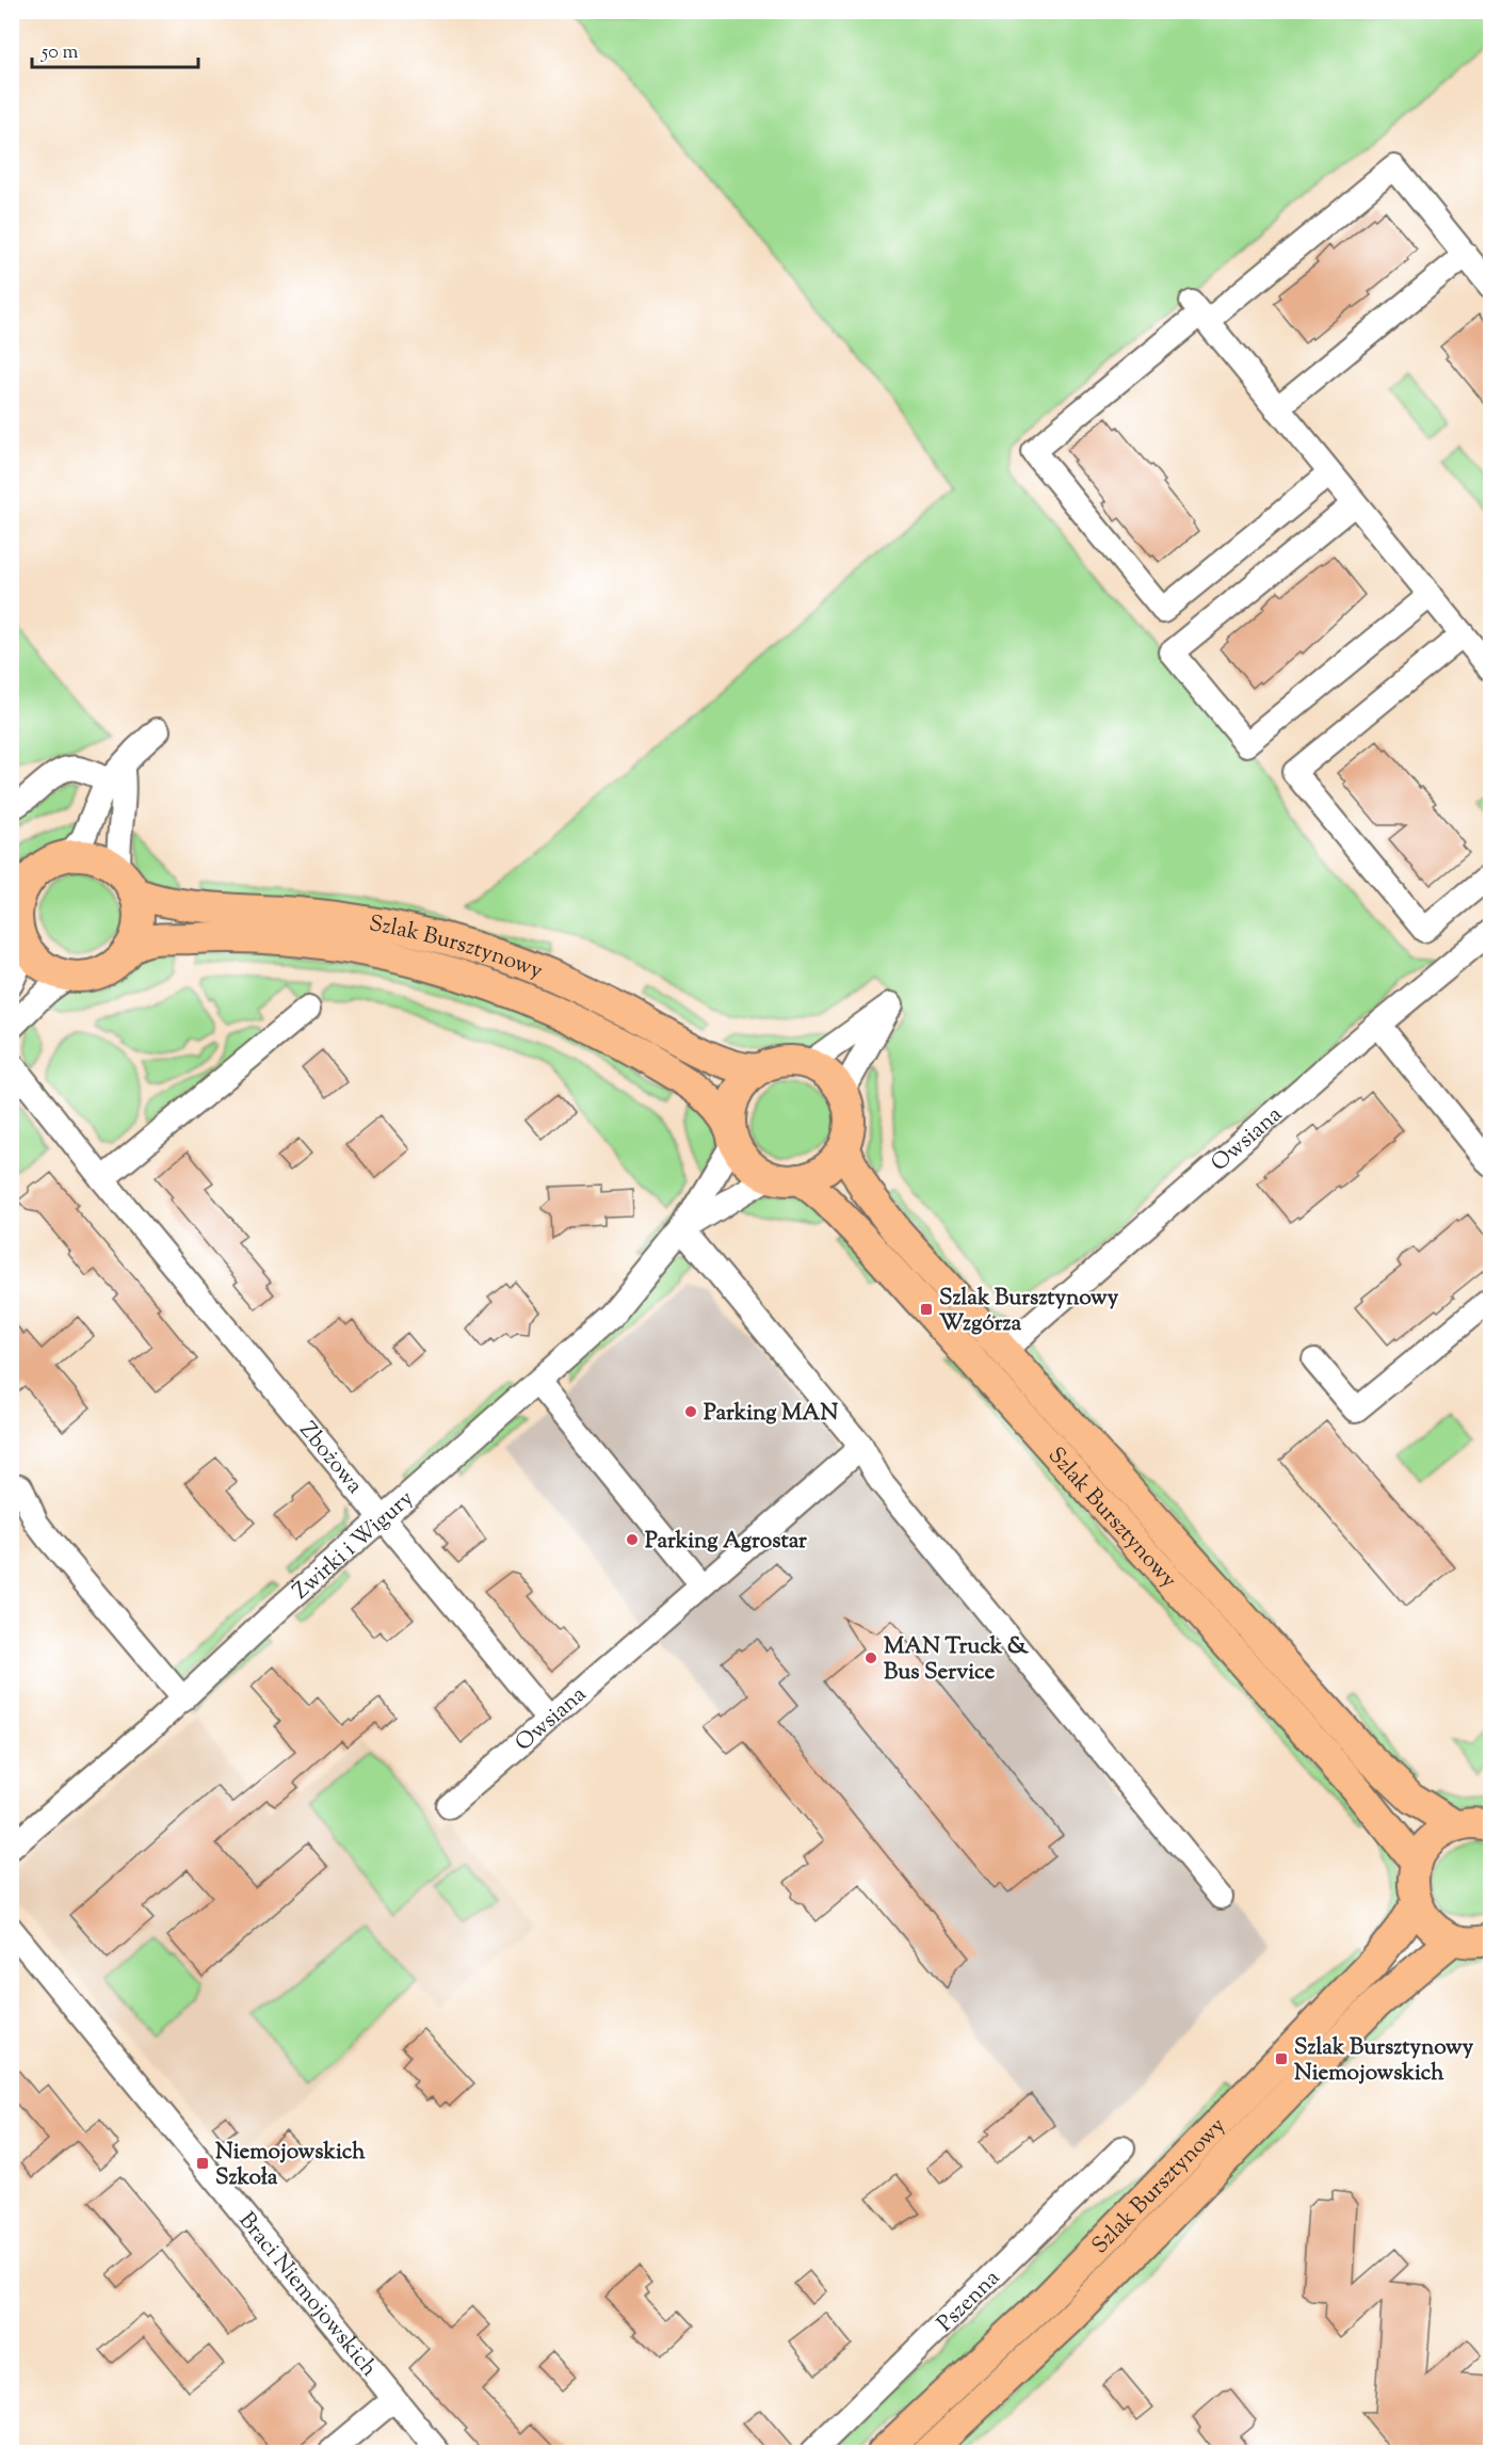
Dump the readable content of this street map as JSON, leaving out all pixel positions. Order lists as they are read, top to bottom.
{
  "streets": {
    "main road": ["Szlak Bursztynowy"],
    "street": [
      "Owsiana",
      "Zbożowa",
      "Żwirki i Wigury",
      "Braci Niemojowskich",
      "Pszenna"
    ]
  },
  "crossings": [
    ["Szlak Bursztynowy", "Owsiana"],
    ["Szlak Bursztynowy", "Żwirki i Wigury"],
    ["Owsiana", "Zbożowa"],
    ["Zbożowa", "Żwirki i Wigury"]
  ],
  "places": {
    "transit": ["Szlak Bursztynowy Wzgórza", "Szlak Bursztynowy Niemojowskich", "Niemojowskich Szkoła"],
    "other": ["Parking MAN", "Parking Agrostar", "MAN Truck & Bus Service"]
  },
  "scale_bar": "50 m"
}
